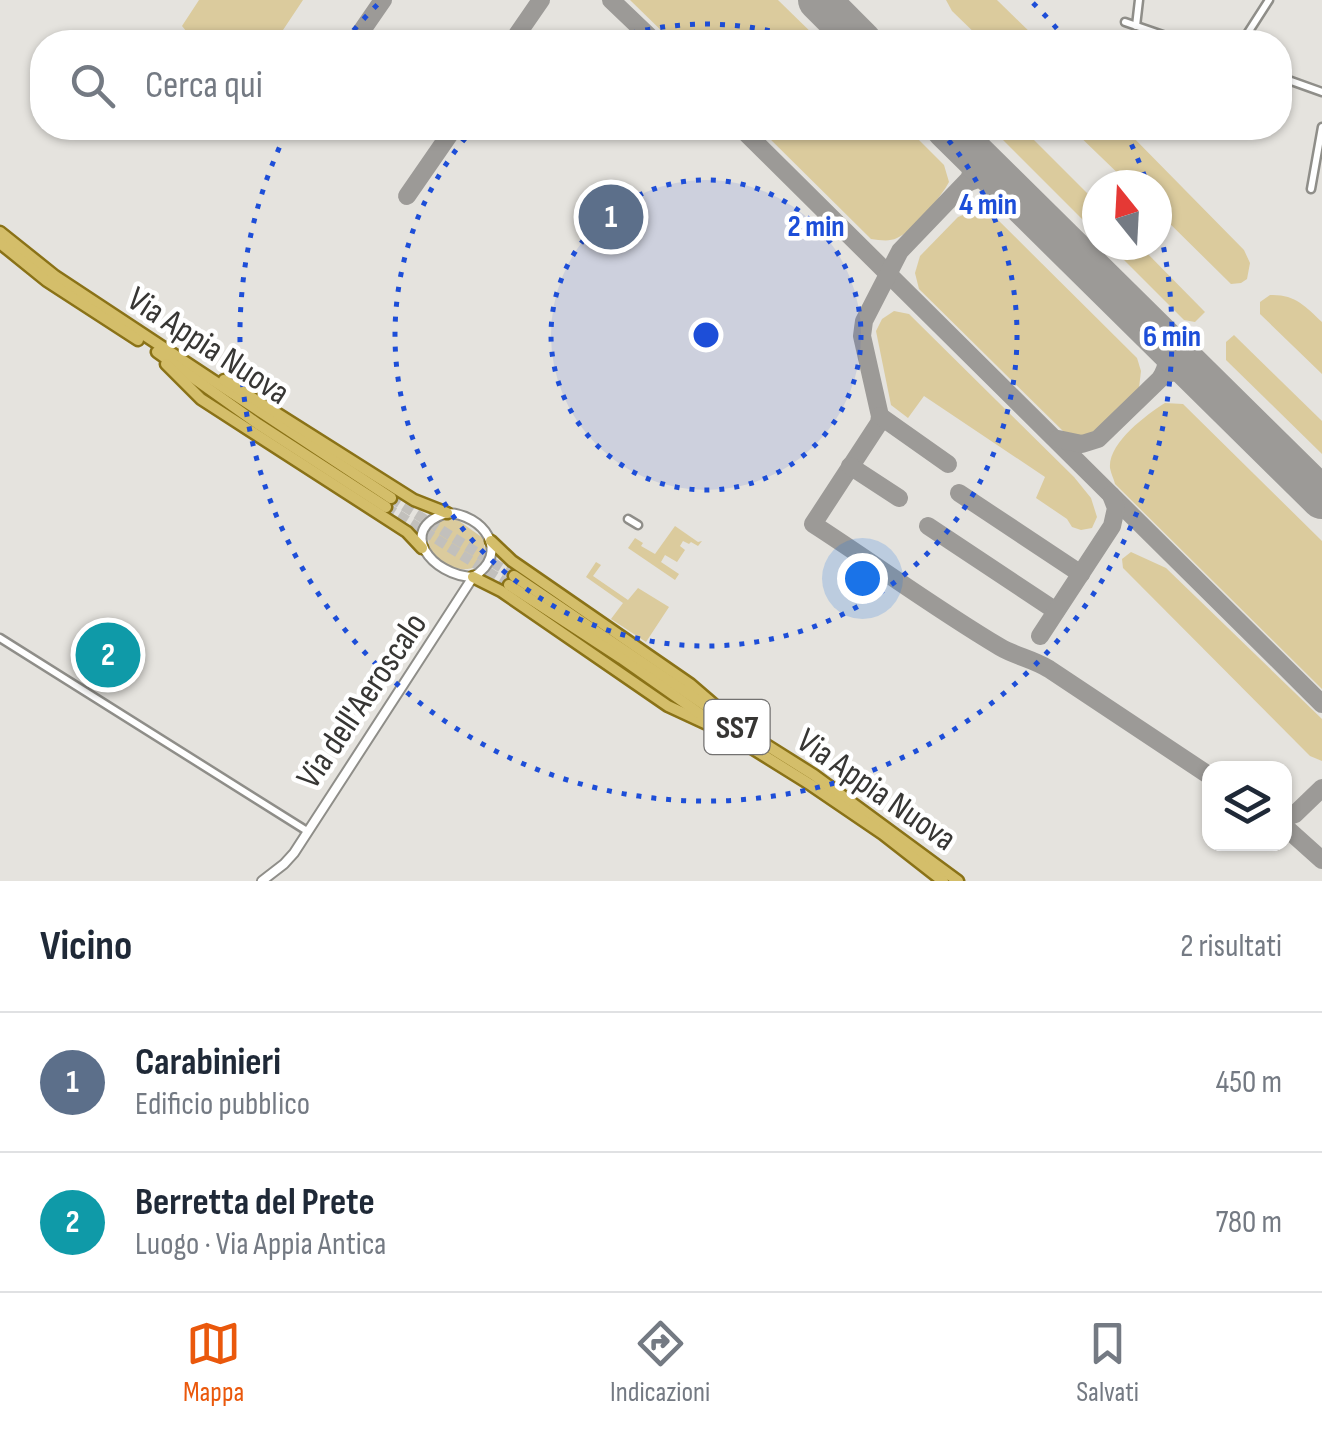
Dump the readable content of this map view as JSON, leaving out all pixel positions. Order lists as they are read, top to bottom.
{
  "streets": {
    "main road": ["Via Appia Nuova", "SS7"],
    "street": ["Via dell'Aeroscalo"]
  },
  "north": "top",
  "page": {
    "search": "Cerca qui",
    "pins": ["1", "2"],
    "heading": ["Vicino", "2 risultati"],
    "list": [
      {
        "mark": "1",
        "name": "Carabinieri",
        "note": "Edificio pubblico",
        "value": "450 m"
      },
      {
        "mark": "2",
        "name": "Berretta del Prete",
        "note": "Luogo · Via Appia Antica",
        "value": "780 m"
      }
    ],
    "nav": ["Mappa", "Indicazioni", "Salvati"]
  },
  "rings": ["4 min", "2 min", "6 min"]
}
